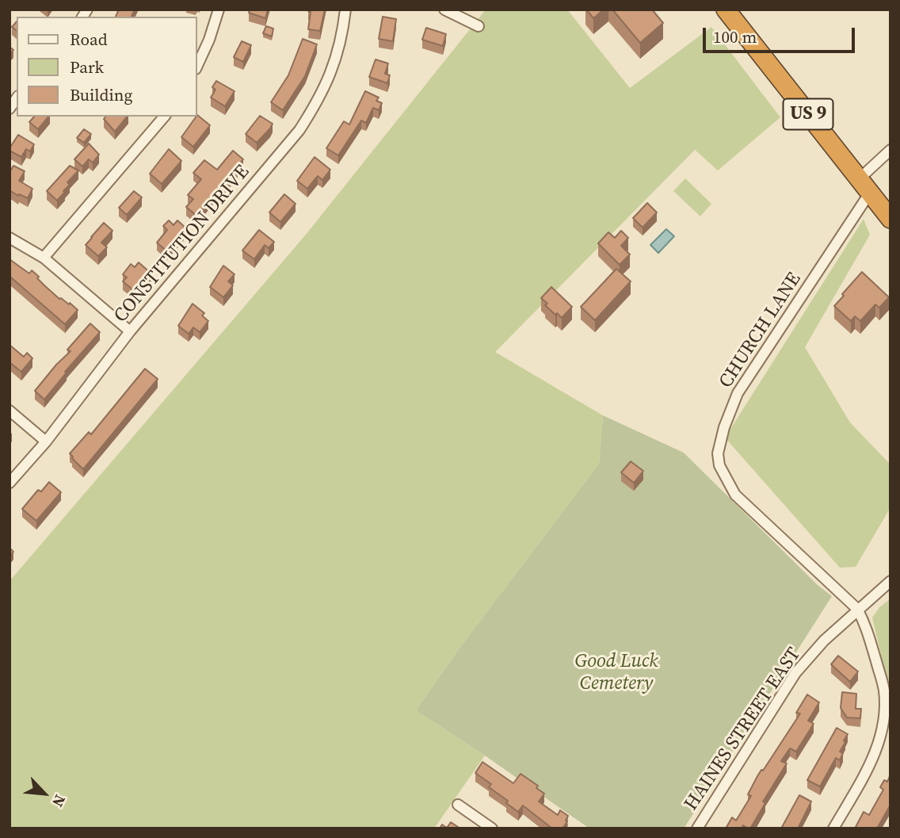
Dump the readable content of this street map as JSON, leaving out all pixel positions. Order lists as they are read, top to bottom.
{
  "streets": {
    "highway": ["US 9"],
    "street": ["CONSTITUTION DRIVE", "CHURCH LANE", "HAINES STREET EAST"]
  },
  "crossings": [
    ["US 9", "CHURCH LANE"],
    ["CHURCH LANE", "HAINES STREET EAST"]
  ],
  "parks": ["Good Luck Cemetery"],
  "legend": ["Road", "Park", "Building"],
  "scale_bar": "100 m",
  "north": "bottom right"
}
